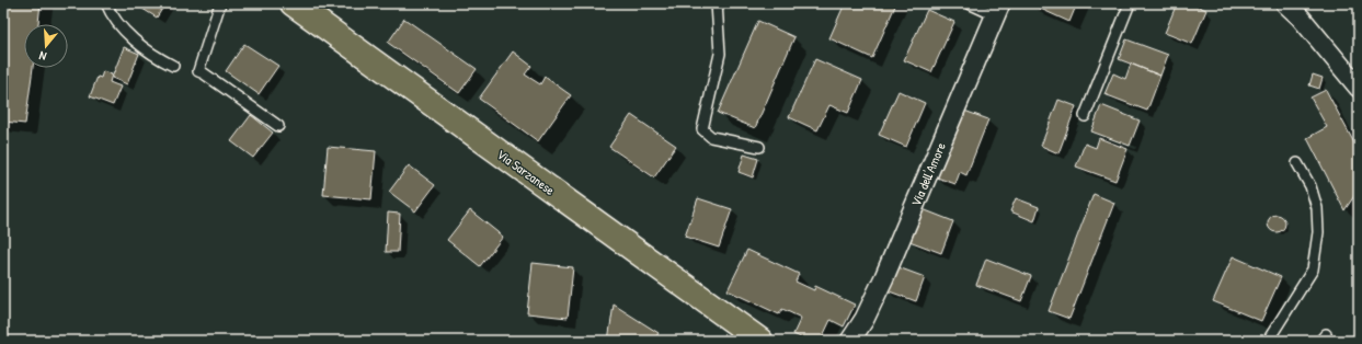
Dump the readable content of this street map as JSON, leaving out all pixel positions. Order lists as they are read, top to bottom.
{
  "streets": {
    "main road": ["Via Sarzanese"],
    "street": ["Via dell'Amore"]
  },
  "north": "bottom"
}
